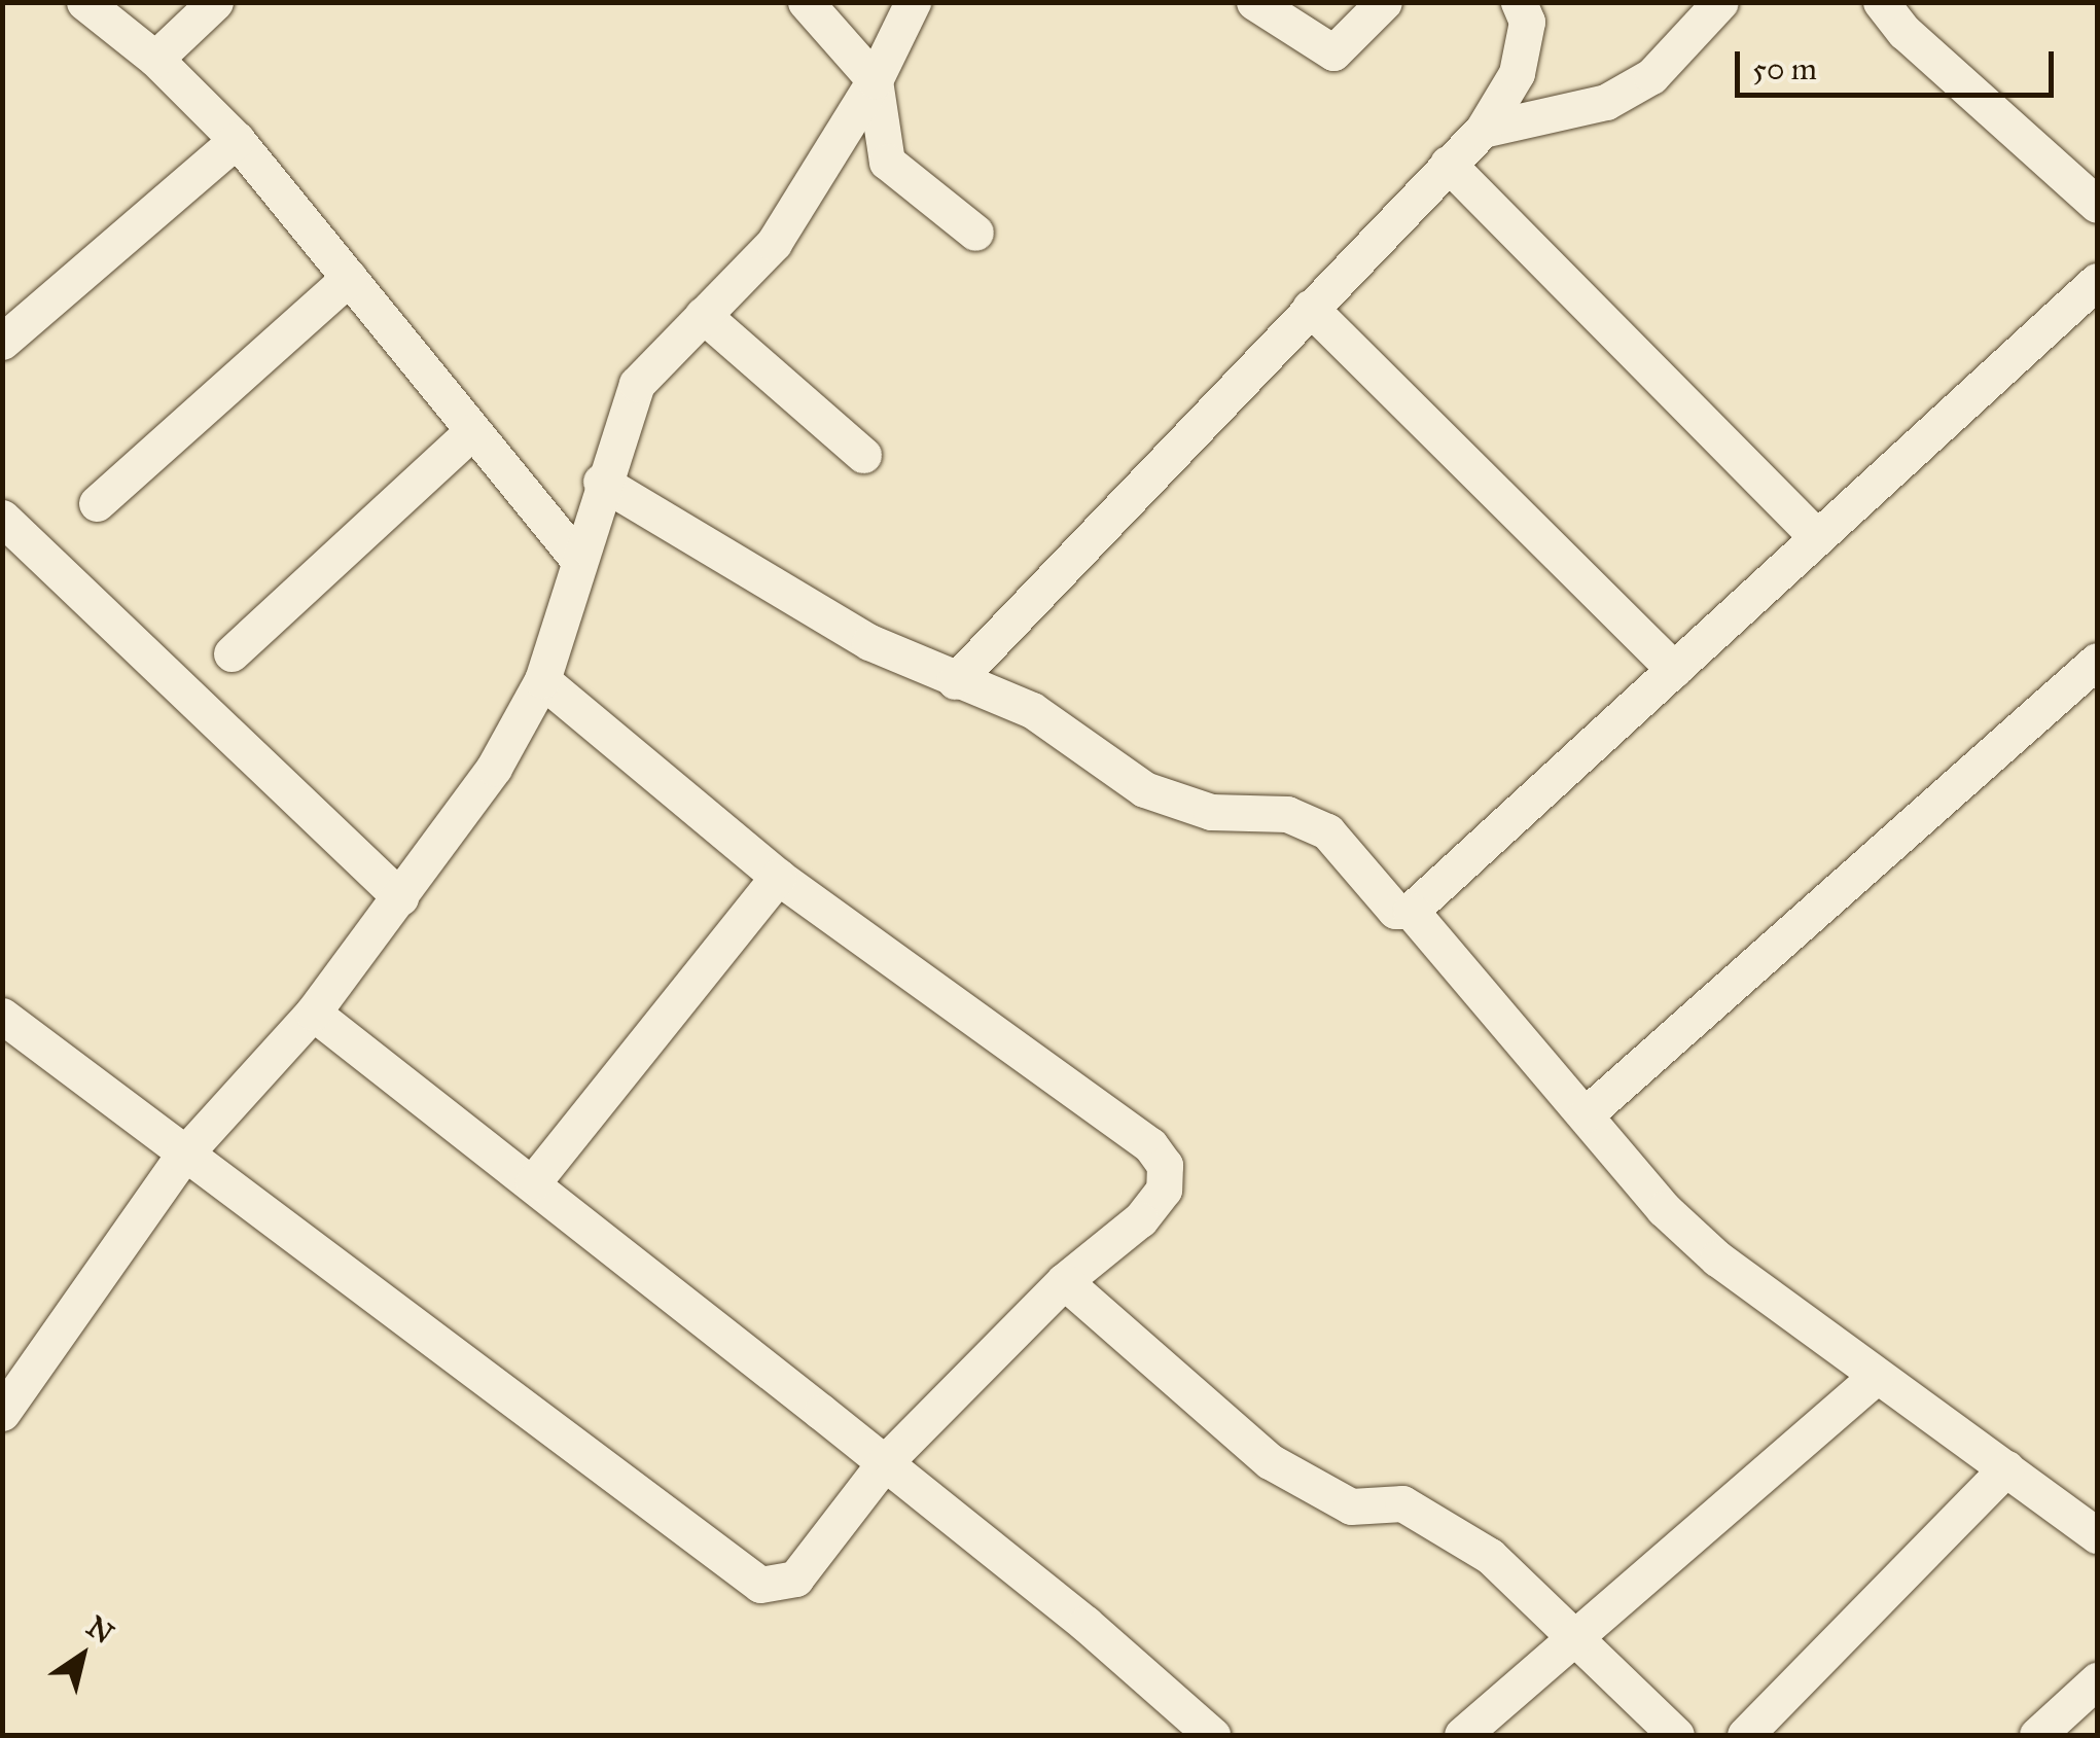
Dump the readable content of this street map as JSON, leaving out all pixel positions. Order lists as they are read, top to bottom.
{
  "scale_bar": "50 m",
  "north": "top right"
}
